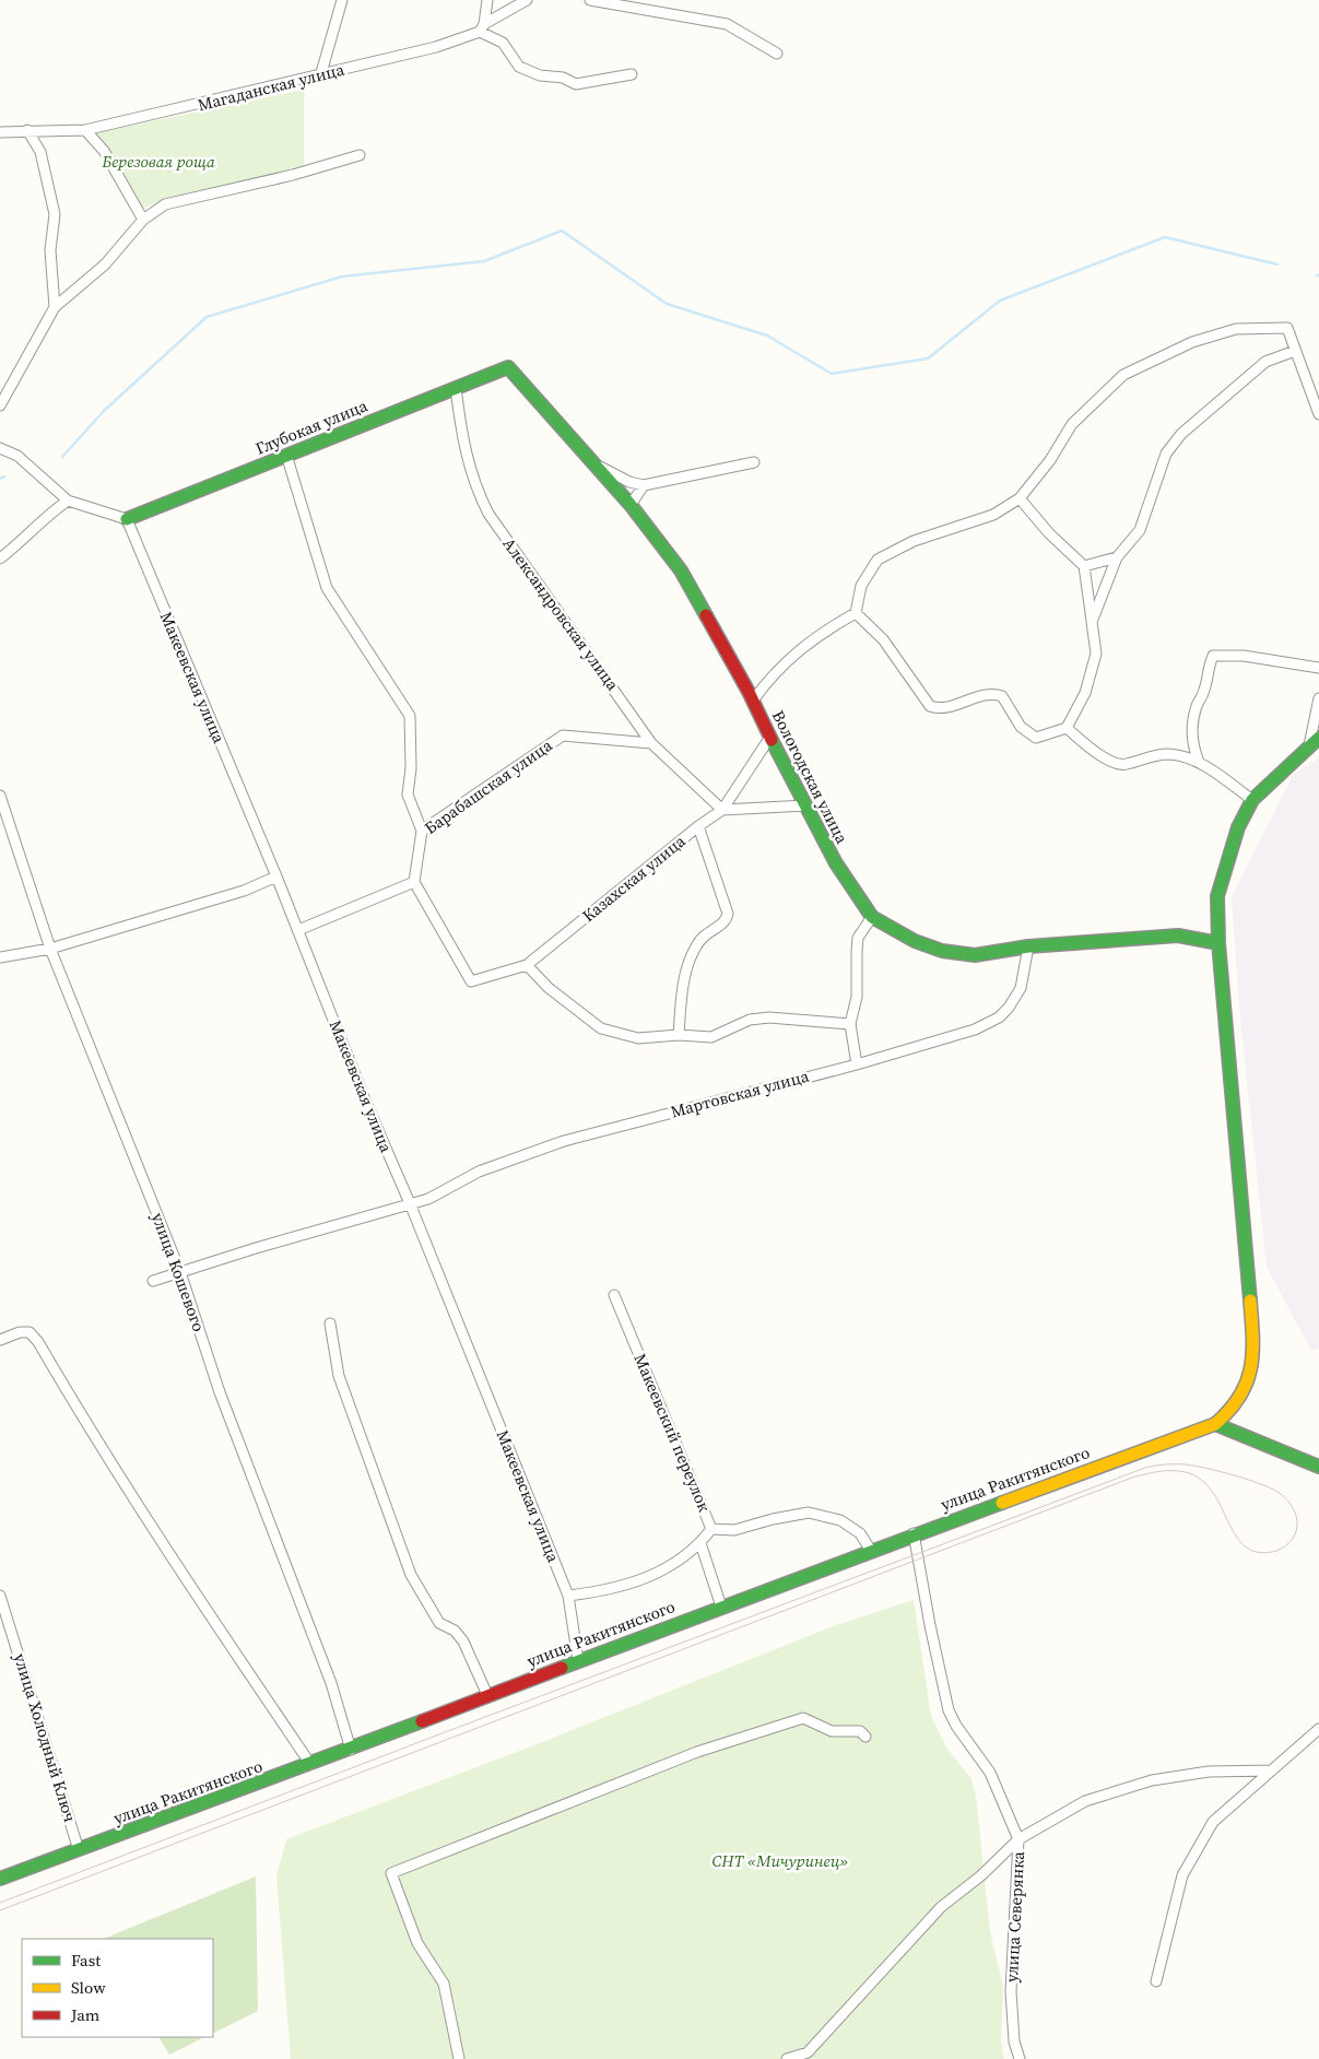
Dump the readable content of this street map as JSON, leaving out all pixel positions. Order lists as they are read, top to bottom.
{
  "streets": {
    "main road": ["Глубокая улица", "Вологодская улица", "улица Ракитянского"],
    "street": [
      "Магаданская улица",
      "Александровская улица",
      "Макеевская улица",
      "Барабашская улица",
      "Казахская улица",
      "Мартовская улица",
      "улица Кошевого",
      "Макеевский переулок",
      "улица Холодный Ключ",
      "улица Северянка"
    ]
  },
  "crossings": [
    ["Глубокая улица", "Александровская улица"],
    ["Глубокая улица", "Макеевская улица"],
    ["Глубокая улица", "Вологодская улица"],
    ["Александровская улица", "Барабашская улица"],
    ["Александровская улица", "Казахская улица"],
    ["Макеевская улица", "Мартовская улица"],
    ["Макеевская улица", "улица Ракитянского"],
    ["Вологодская улица", "Мартовская улица"],
    ["Барабашская улица", "Казахская улица"],
    ["Мартовская улица", "улица Кошевого"],
    ["улица Кошевого", "улица Ракитянского"],
    ["Макеевский переулок", "улица Ракитянского"],
    ["улица Ракитянского", "улица Холодный Ключ"],
    ["улица Ракитянского", "улица Северянка"]
  ],
  "parks": ["Березовая роща", "СНТ «Мичуринец»"],
  "legend": ["Fast", "Slow", "Jam"]
}
